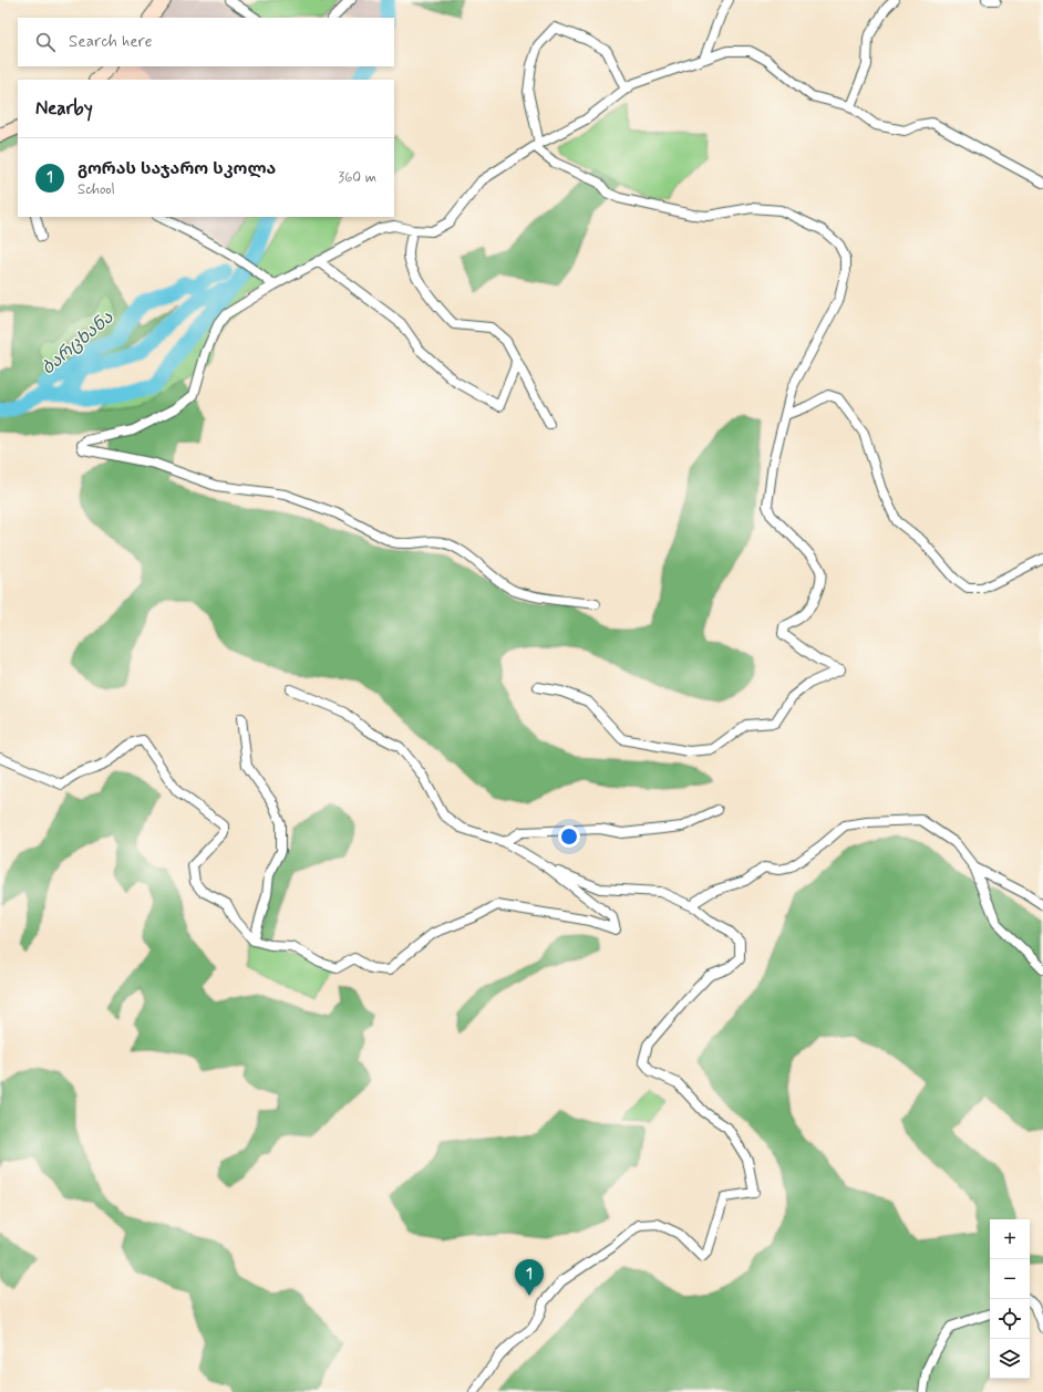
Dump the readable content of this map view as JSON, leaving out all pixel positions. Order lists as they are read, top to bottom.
{
  "water": ["ბარცხანა"],
  "page": {
    "search": "Search here",
    "heading": "Nearby",
    "list": [
      {
        "mark": "1",
        "name": "გორას საჯარო სკოლა",
        "note": "School",
        "value": "360 m"
      }
    ],
    "map_buttons": ["+", "−"],
    "pins": "1"
  }
}
